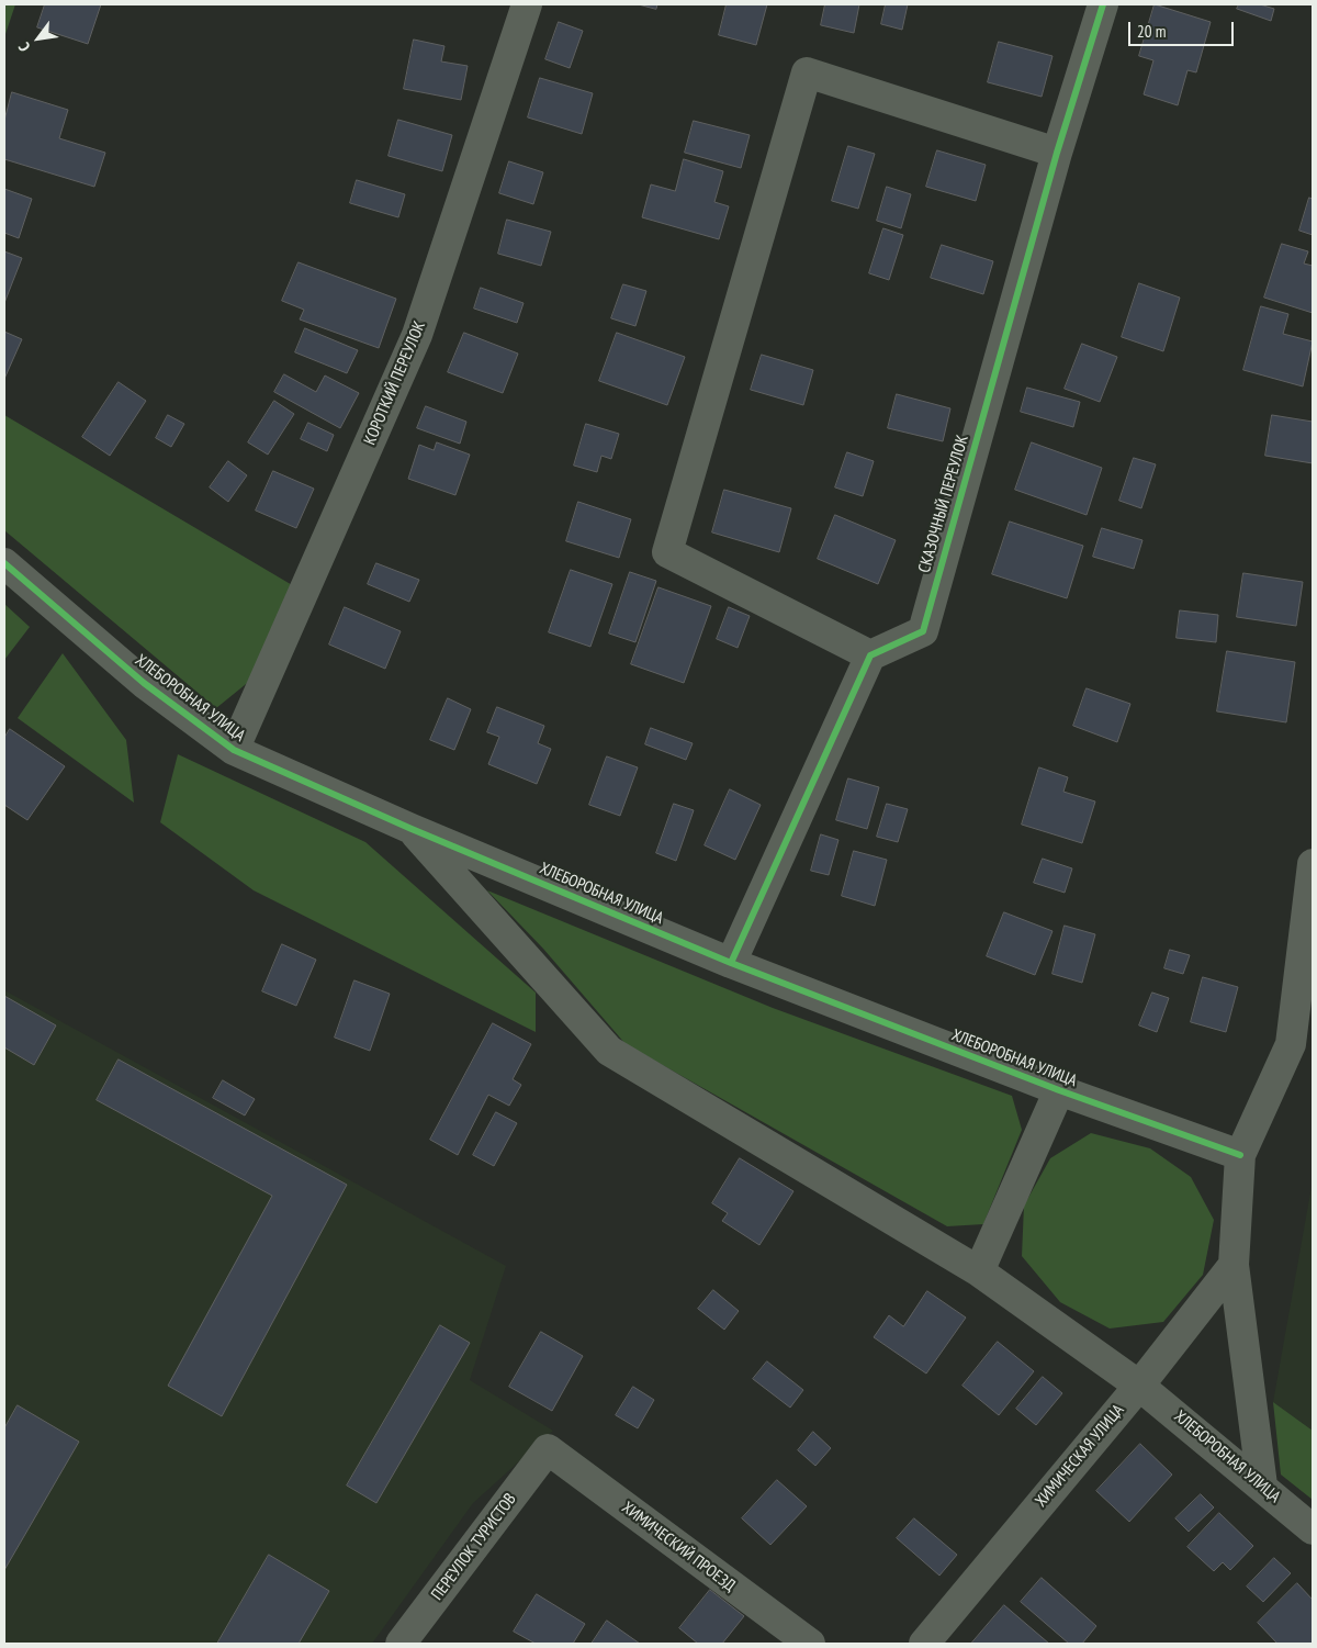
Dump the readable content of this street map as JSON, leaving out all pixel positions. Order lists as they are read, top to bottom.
{
  "streets": {
    "street": [
      "КОРОТКИЙ ПЕРЕУЛОК",
      "СКАЗОЧНЫЙ ПЕРЕУЛОК",
      "ХЛЕБОРОБНАЯ УЛИЦА",
      "ХИМИЧЕСКАЯ УЛИЦА",
      "ПЕРЕУЛОК ТУРИСТОВ",
      "ХИМИЧЕСКИЙ ПРОЕЗД"
    ]
  },
  "crossings": [
    ["КОРОТКИЙ ПЕРЕУЛОК", "ХЛЕБОРОБНАЯ УЛИЦА"],
    ["ХЛЕБОРОБНАЯ УЛИЦА", "ХИМИЧЕСКАЯ УЛИЦА"],
    ["ПЕРЕУЛОК ТУРИСТОВ", "ХИМИЧЕСКИЙ ПРОЕЗД"]
  ],
  "scale_bar": "20 m",
  "north": "bottom left"
}
